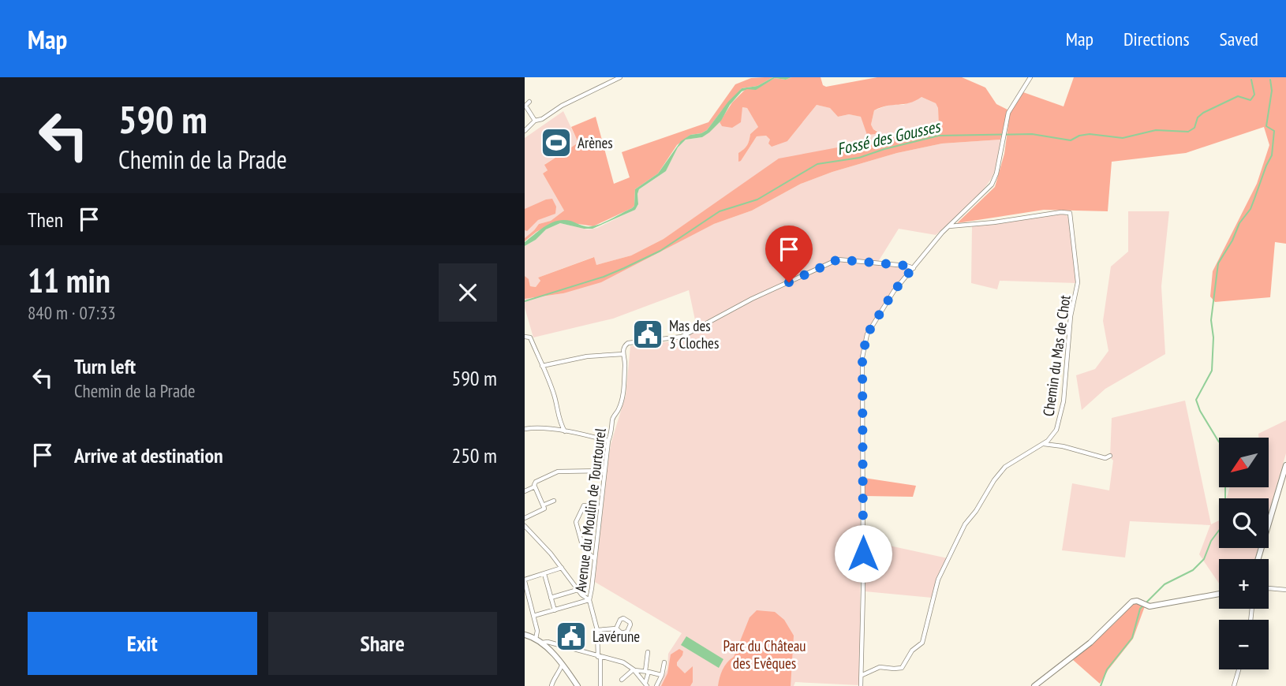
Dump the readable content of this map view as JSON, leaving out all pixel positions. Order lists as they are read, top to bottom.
{
  "streets": {
    "street": ["Chemin du Mas de Chot", "Avenue du Moulin de Tourtourel"]
  },
  "water": ["Fossé des Gousses"],
  "parks": ["Parc du Château des Evêques"],
  "places": {
    "sports": ["Arènes"],
    "public building": ["Mas des 3 Cloches", "Lavérune"]
  },
  "north": "bottom left",
  "page": {
    "header": "Map",
    "nav": ["Map", "Directions", "Saved"],
    "turn": ["590 m", "Chemin de la Prade"],
    "then": "Then",
    "heading": ["11 min", "840 m · 07:33"],
    "list": [
      {
        "name": "Turn left",
        "note": "Chemin de la Prade",
        "value": "590 m"
      },
      {
        "name": "Arrive at destination",
        "value": "250 m"
      }
    ],
    "map_buttons": ["+", "−"],
    "buttons": ["Exit", "Share"]
  }
}
